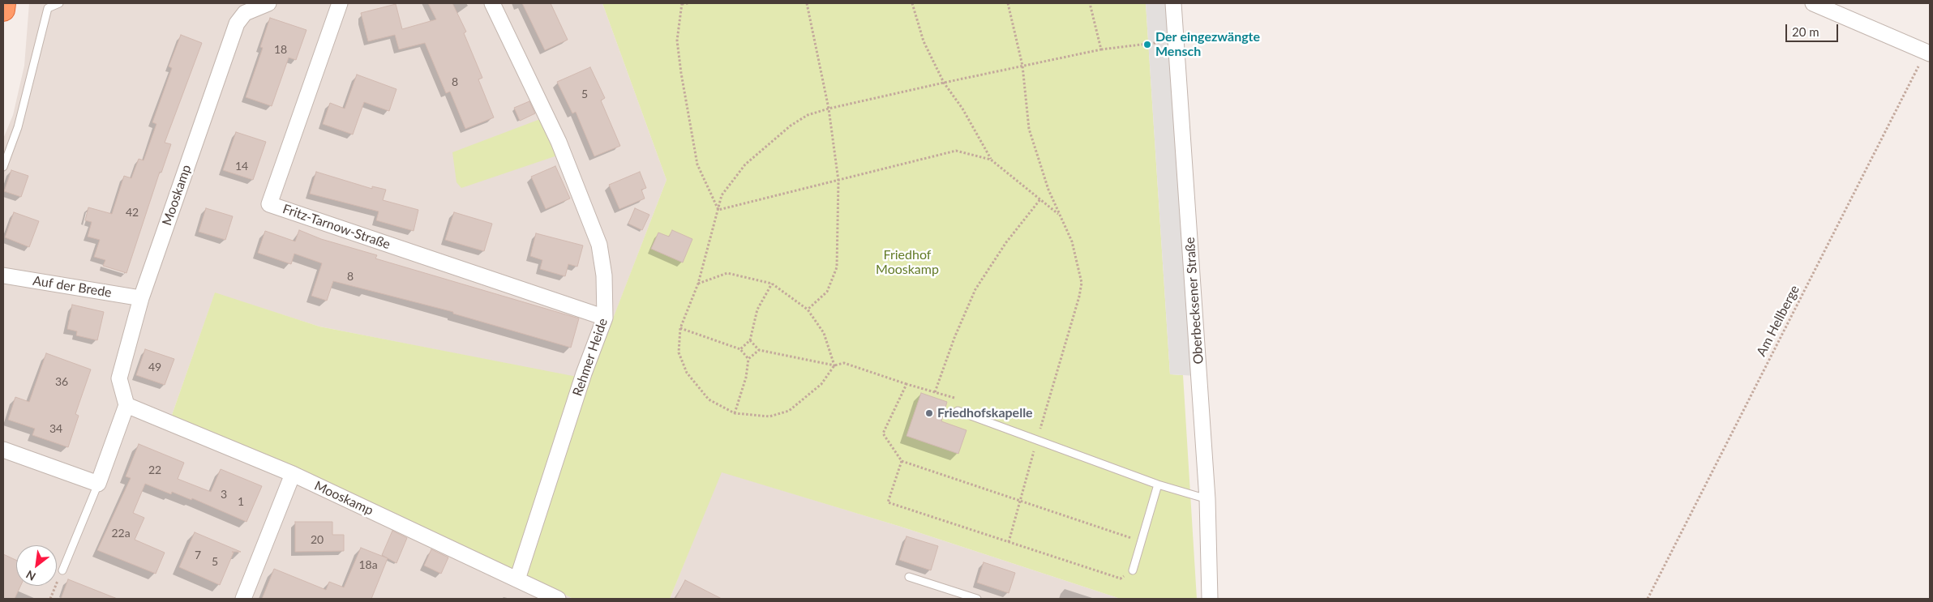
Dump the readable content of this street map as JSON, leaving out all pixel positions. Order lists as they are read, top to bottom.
{
  "streets": {
    "street": [
      "Mooskamp",
      "Fritz-Tarnow-Straße",
      "Auf der Brede",
      "Oberbecksener Straße",
      "Rehmer Heide"
    ],
    "path": ["Am Hellberge"]
  },
  "crossings": [
    ["Mooskamp", "Auf der Brede"],
    ["Mooskamp", "Rehmer Heide"],
    ["Fritz-Tarnow-Straße", "Rehmer Heide"]
  ],
  "parks": ["Friedhof Mooskamp"],
  "places": ["Der eingezwängte Mensch", "Friedhofskapelle"],
  "house_numbers": [
    "18",
    "8",
    "5",
    "14",
    "42",
    "8",
    "49",
    "36",
    "34",
    "22",
    "3",
    "1",
    "22a",
    "20",
    "7",
    "5",
    "18a"
  ],
  "scale_bar": "20 m",
  "north": "bottom left"
}
